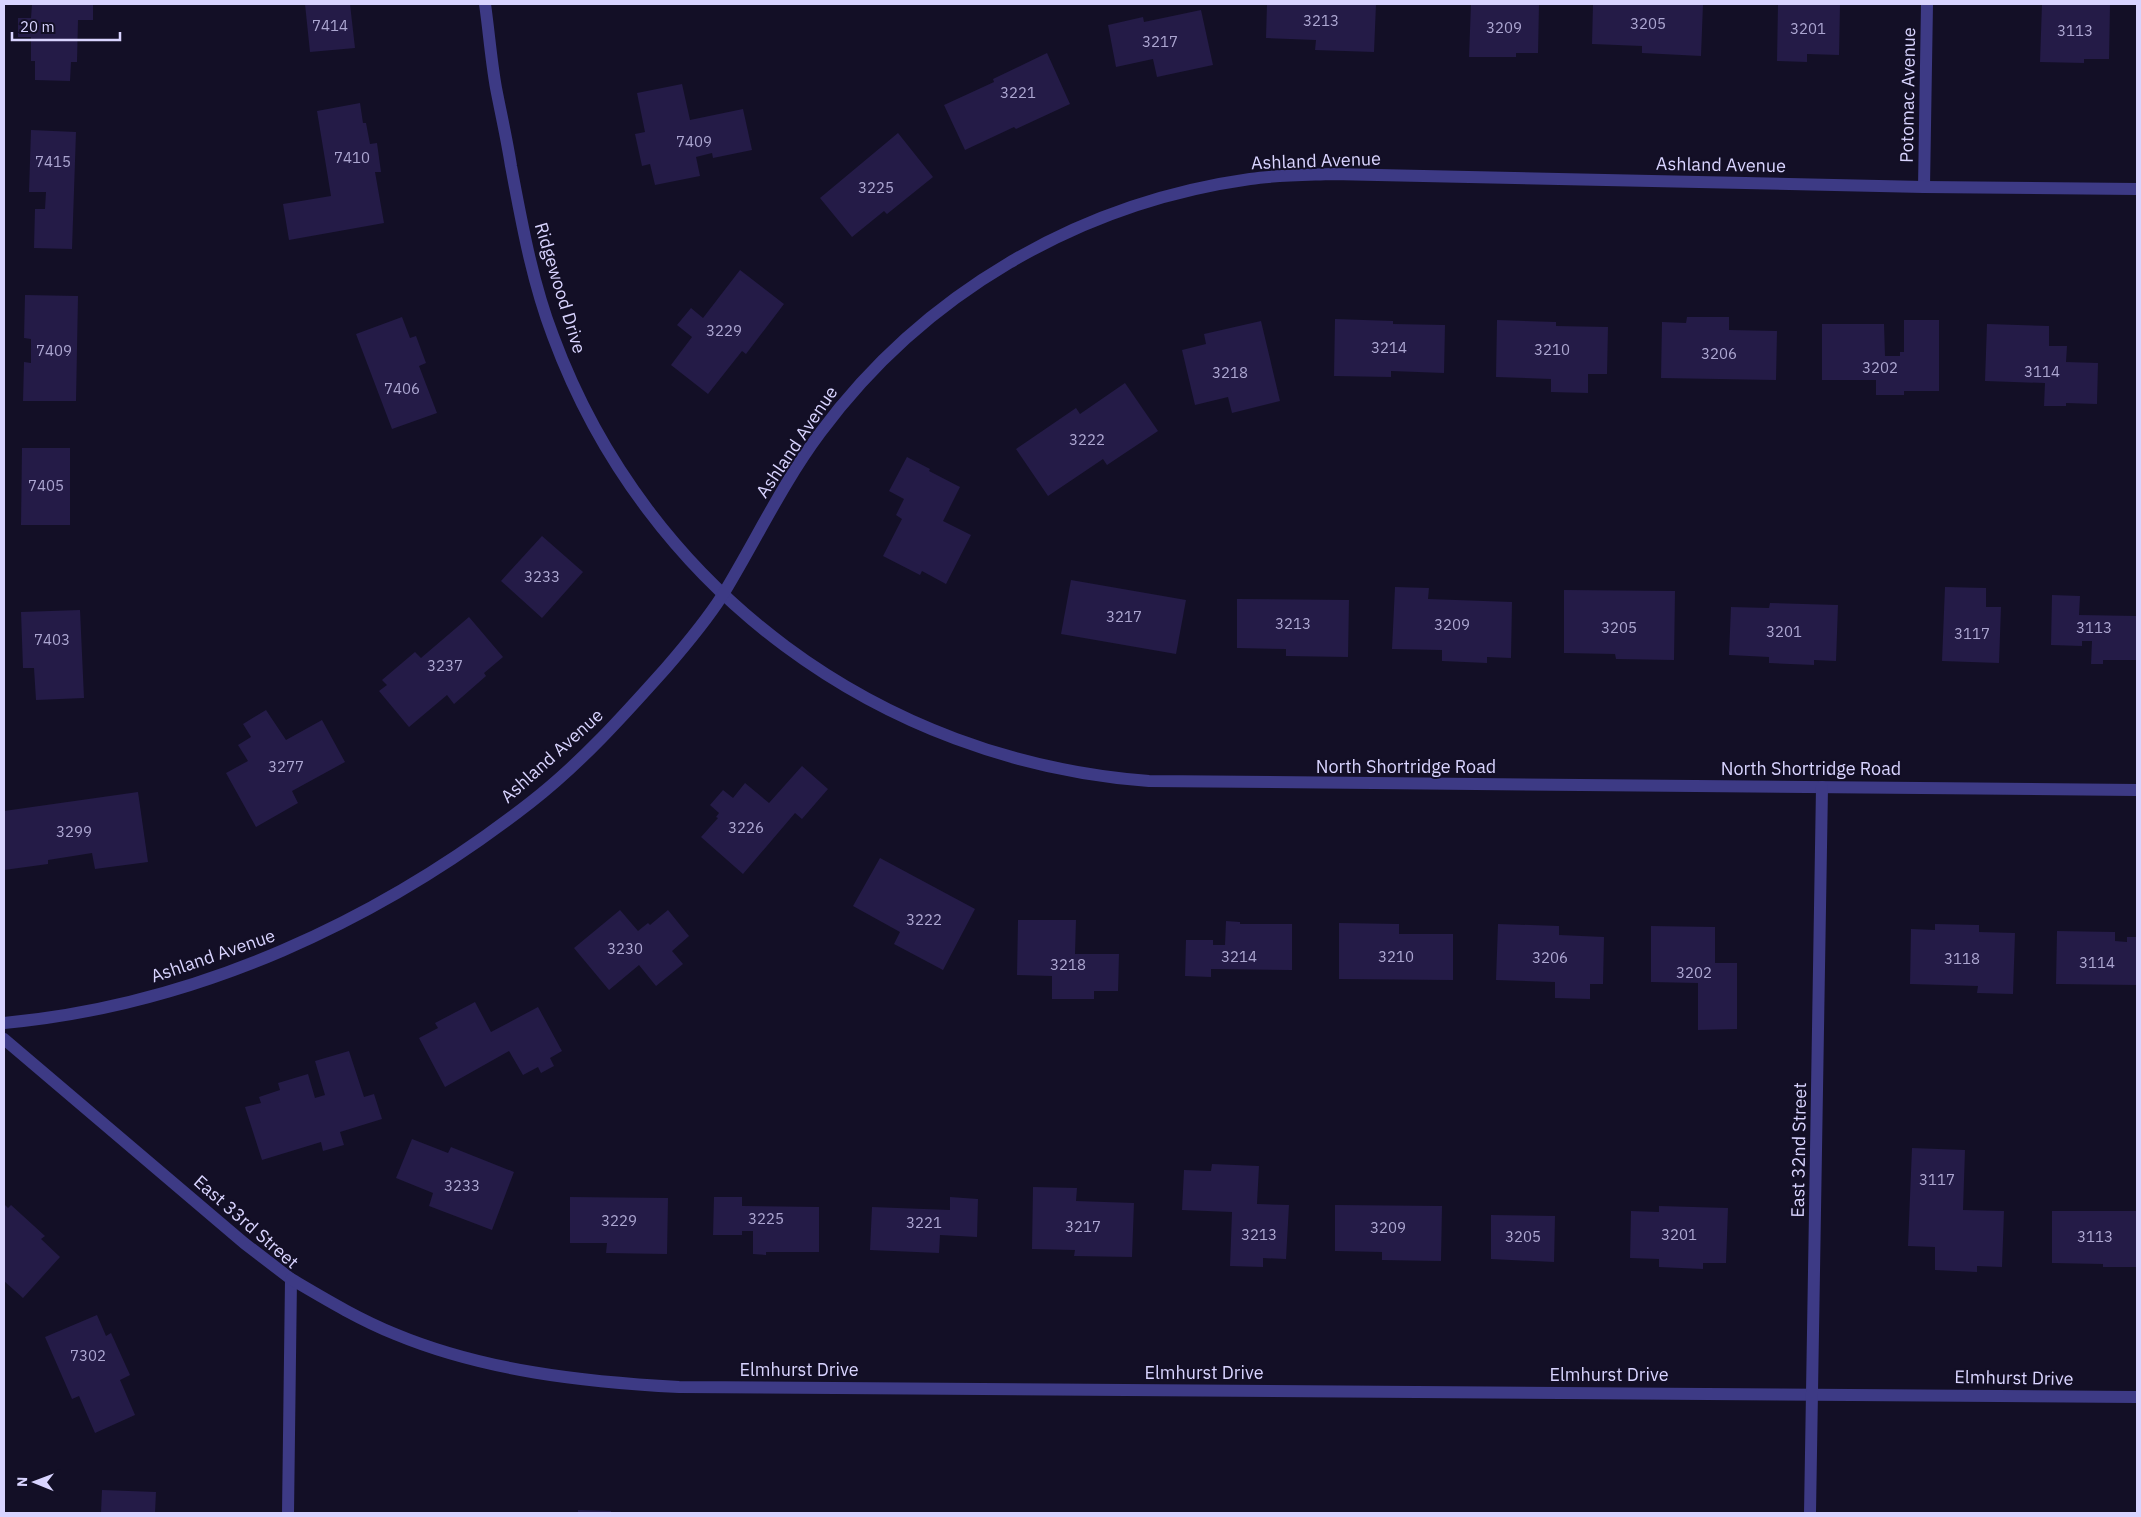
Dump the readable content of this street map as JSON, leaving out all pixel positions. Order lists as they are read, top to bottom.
{
  "streets": {
    "street": [
      "Potomac Avenue",
      "Ashland Avenue",
      "Ridgewood Drive",
      "North Shortridge Road",
      "East 32nd Street",
      "East 33rd Street",
      "Elmhurst Drive"
    ]
  },
  "crossings": [
    ["Potomac Avenue", "Ashland Avenue"],
    ["Ashland Avenue", "Ridgewood Drive"],
    ["Ashland Avenue", "North Shortridge Road"],
    ["Ridgewood Drive", "North Shortridge Road"],
    ["North Shortridge Road", "East 32nd Street"],
    ["East 32nd Street", "Elmhurst Drive"],
    ["East 33rd Street", "Elmhurst Drive"]
  ],
  "house_numbers": [
    "3213",
    "3205",
    "7414",
    "3209",
    "3201",
    "3113",
    "3217",
    "3221",
    "7409",
    "7410",
    "7415",
    "3225",
    "3229",
    "3214",
    "3210",
    "7409",
    "3206",
    "3202",
    "3114",
    "3218",
    "7406",
    "3222",
    "7405",
    "3233",
    "3217",
    "3213",
    "3209",
    "3205",
    "3113",
    "3201",
    "3117",
    "7403",
    "3237",
    "3277",
    "3226",
    "3299",
    "3222",
    "3230",
    "3214",
    "3210",
    "3206",
    "3118",
    "3114",
    "3218",
    "3202",
    "3117",
    "3233",
    "3225",
    "3229",
    "3221",
    "3217",
    "3209",
    "3213",
    "3201",
    "3205",
    "3113",
    "7302"
  ],
  "scale_bar": "20 m",
  "north": "left"
}
